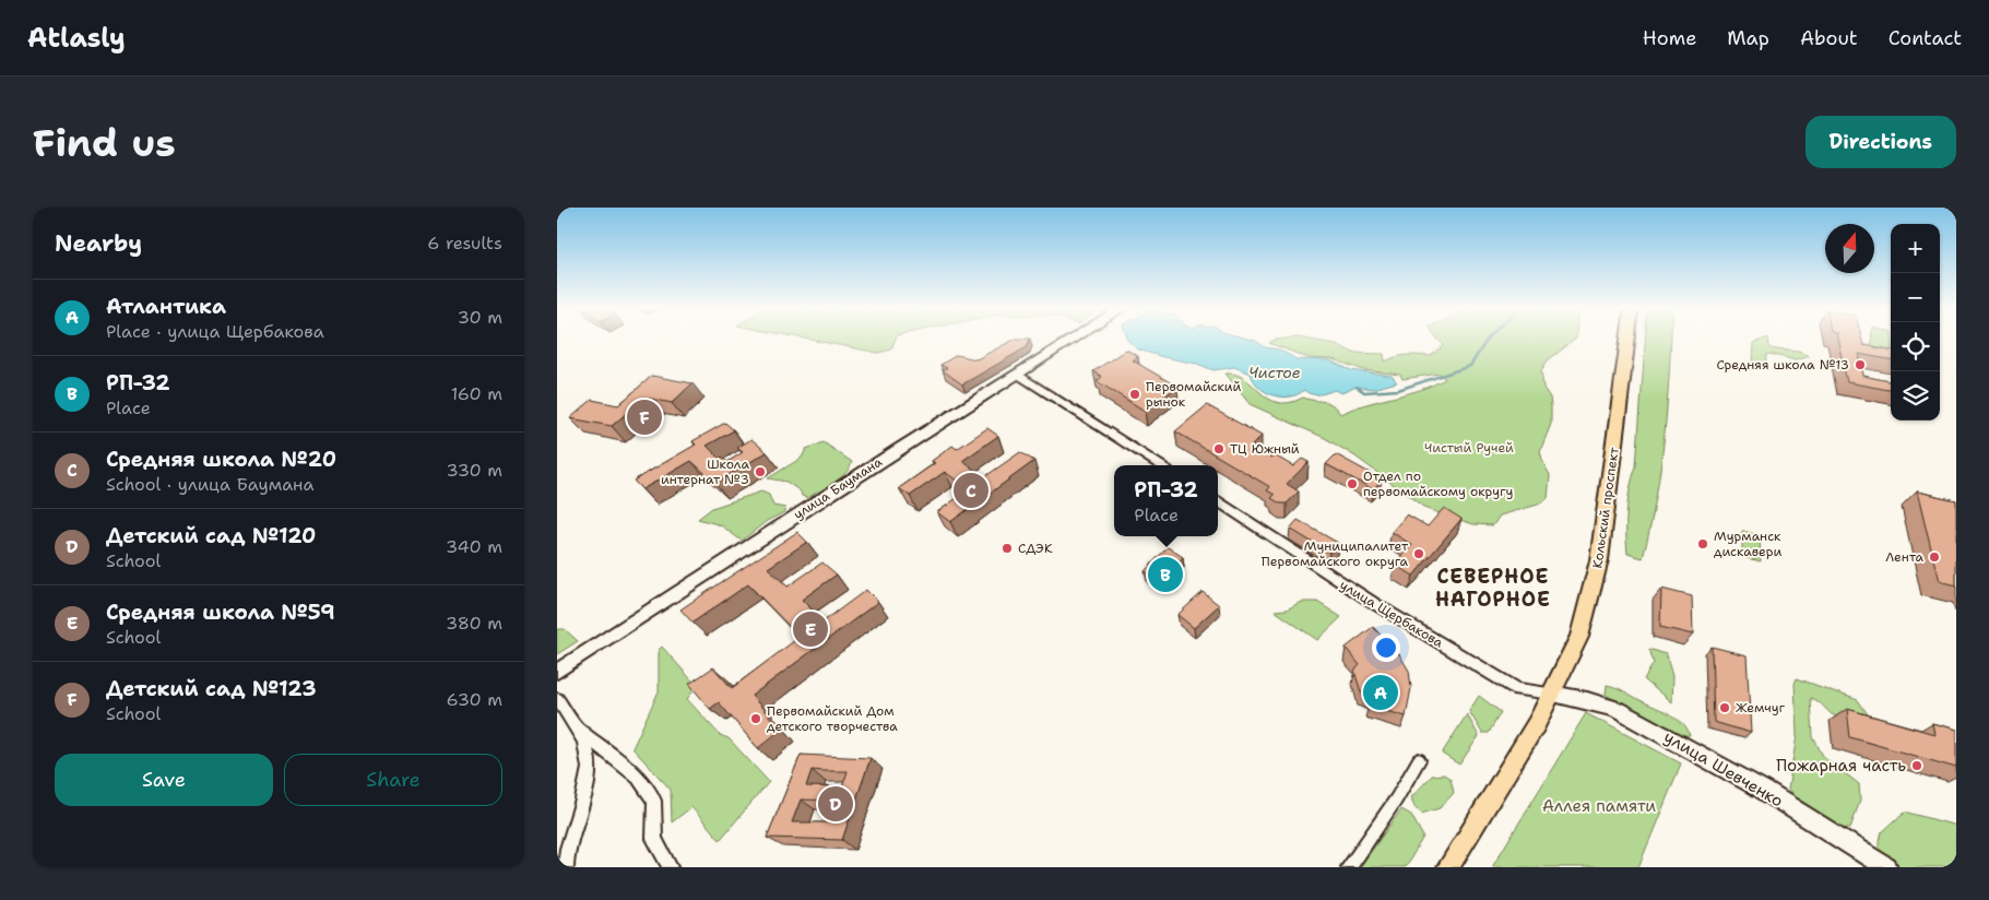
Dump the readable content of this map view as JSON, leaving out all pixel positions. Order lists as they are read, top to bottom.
{
  "streets": {
    "main road": ["Кольский проспект", "улица Шевченко"],
    "street": ["улица Баумана", "улица Щербакова"]
  },
  "crossings": [
    ["Кольский проспект", "улица Щербакова"],
    ["Кольский проспект", "улица Шевченко"],
    ["улица Щербакова", "улица Шевченко"]
  ],
  "districts": ["СЕВЕРНОЕ НАГОРНОЕ"],
  "water": ["Чистое"],
  "parks": ["Чистый Ручей", "Аллея памяти"],
  "places": [
    "Средняя школа №13",
    "Первомайский рынок",
    "ТЦ Южный",
    "Школа интернат №3",
    "Отдел по первомайскому округу",
    "Мурманск дискавери",
    "СДЭК",
    "Муниципалитет Первомайского округа",
    "Лента",
    "Жемчуг",
    "Первомайский Дом детского творчества",
    "Пожарная часть"
  ],
  "north": "top",
  "page": {
    "header": "Atlasly",
    "nav": [
      "Home",
      "Map",
      "About",
      "Contact"
    ],
    "buttons": [
      "Directions",
      ["Save", "Share"]
    ],
    "title": "Find us",
    "heading": ["Nearby", "6 results"],
    "map_buttons": ["+", "−"],
    "list": [
      {
        "mark": "A",
        "name": "Атлантика",
        "note": "Place · улица Щербакова",
        "value": "30 m"
      },
      {
        "mark": "B",
        "name": "РП-32",
        "note": "Place",
        "value": "160 m"
      },
      {
        "mark": "C",
        "name": "Средняя школа №20",
        "note": "School · улица Баумана",
        "value": "330 m"
      },
      {
        "mark": "D",
        "name": "Детский сад №120",
        "note": "School",
        "value": "340 m"
      },
      {
        "mark": "E",
        "name": "Средняя школа №59",
        "note": "School",
        "value": "380 m"
      },
      {
        "mark": "F",
        "name": "Детский сад №123",
        "note": "School",
        "value": "630 m"
      }
    ],
    "pins": [
      "F",
      "C",
      "B",
      "E",
      "A",
      "D"
    ],
    "popup": ["РП-32", "Place"]
  }
}
